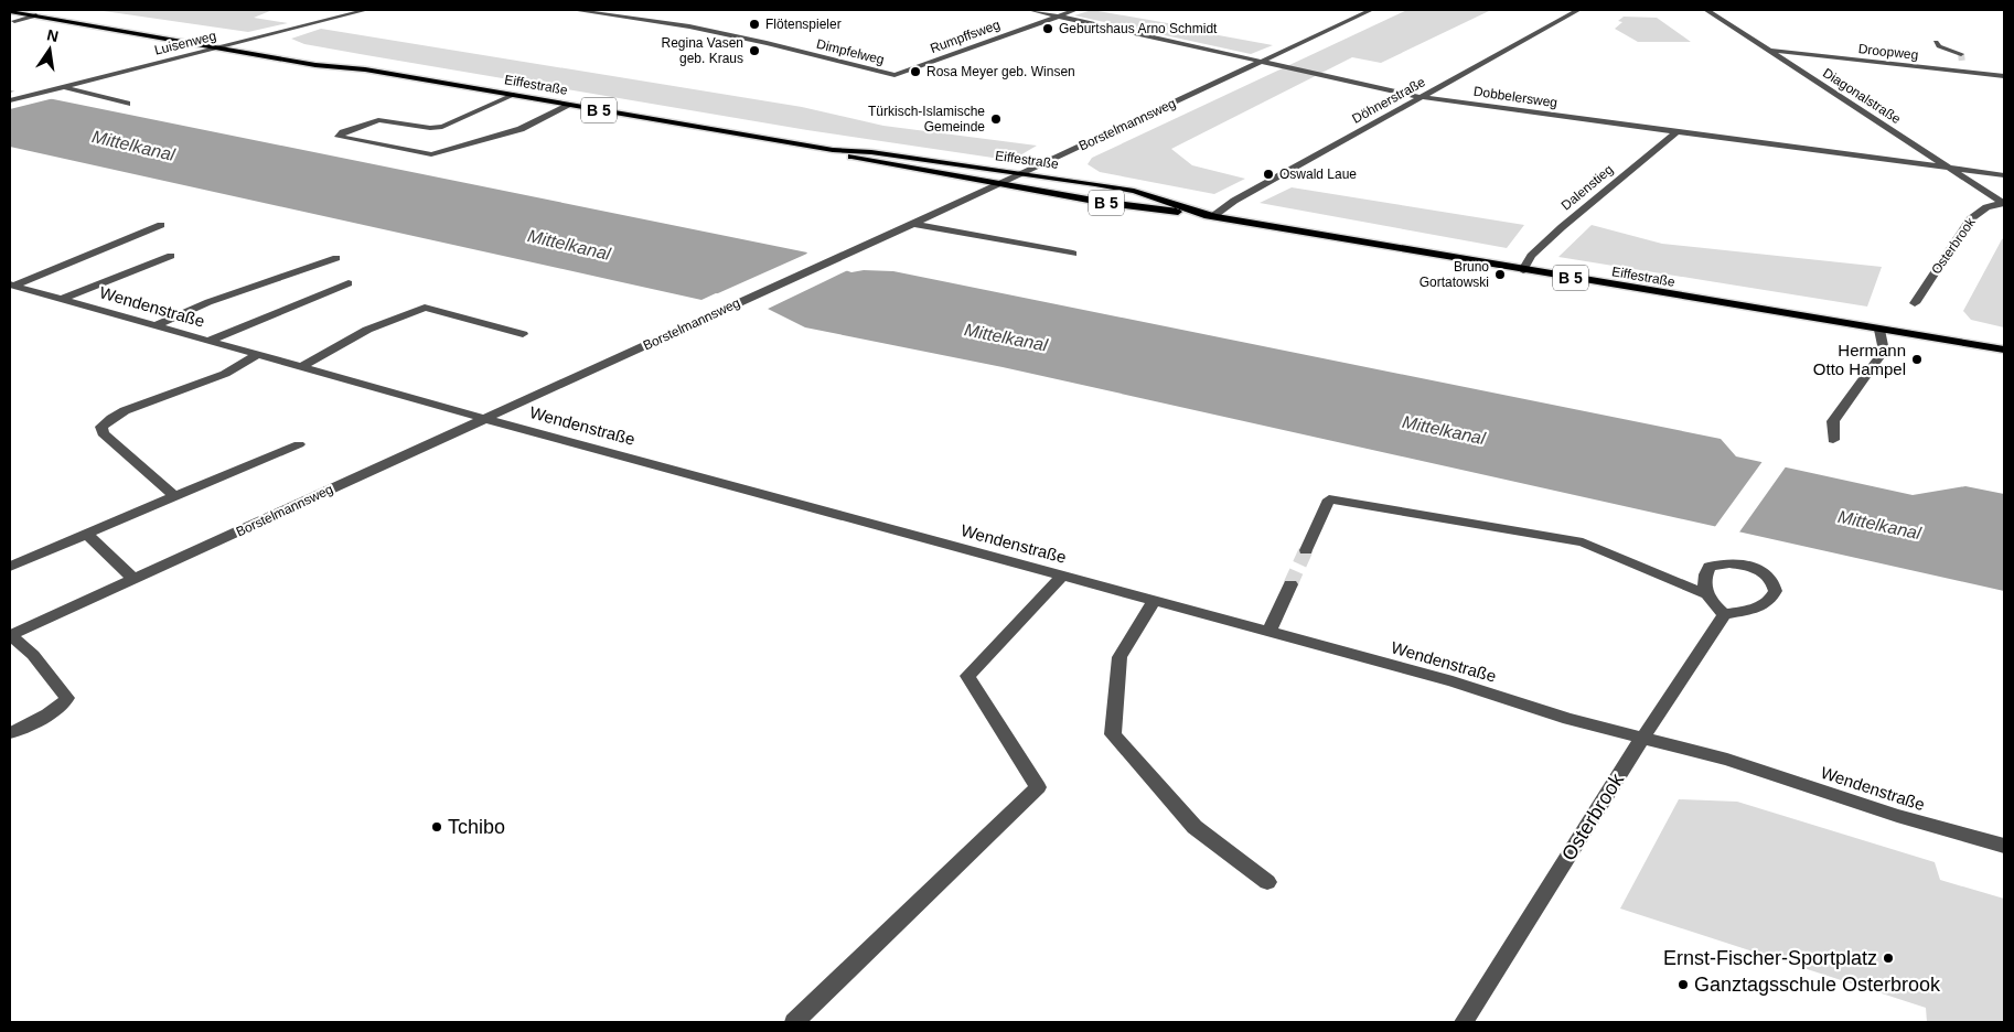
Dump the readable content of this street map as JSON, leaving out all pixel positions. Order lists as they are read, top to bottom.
{
  "streets": {
    "main road": ["Eiffestraße", "B 5"],
    "street": [
      "Rumpffsweg",
      "Luisenweg",
      "Dimpfelweg",
      "Droopweg",
      "Diagonalstraße",
      "Dobbelersweg",
      "Döhnerstraße",
      "Borstelmannsweg",
      "Dalenstieg",
      "Osterbrook",
      "Wendenstraße"
    ]
  },
  "crossings": [
    ["Rumpffsweg", "Dimpfelweg"],
    ["Rumpffsweg", "Dobbelersweg"],
    ["Luisenweg", "Eiffestraße"],
    ["Droopweg", "Diagonalstraße"],
    ["Eiffestraße", "Döhnerstraße"],
    ["Eiffestraße", "Borstelmannsweg"],
    ["Eiffestraße", "Dalenstieg"],
    ["Diagonalstraße", "Dobbelersweg"],
    ["Diagonalstraße", "Osterbrook"],
    ["Dobbelersweg", "Döhnerstraße"],
    ["Dobbelersweg", "Borstelmannsweg"],
    ["Dobbelersweg", "Dalenstieg"],
    ["Borstelmannsweg", "Wendenstraße"],
    ["Osterbrook", "Wendenstraße"]
  ],
  "water": ["Mittelkanal"],
  "places": [
    "Flötenspieler",
    "Geburtshaus Arno Schmidt",
    "Regina Vasen geb. Kraus",
    "Rosa Meyer geb. Winsen",
    "Türkisch-Islamische Gemeinde",
    "Oswald Laue",
    "Bruno Gortatowski",
    "Hermann Otto Hampel",
    "Tchibo",
    "Ernst-Fischer-Sportplatz",
    "Ganztagsschule Osterbrook"
  ],
  "north": "top"
}
